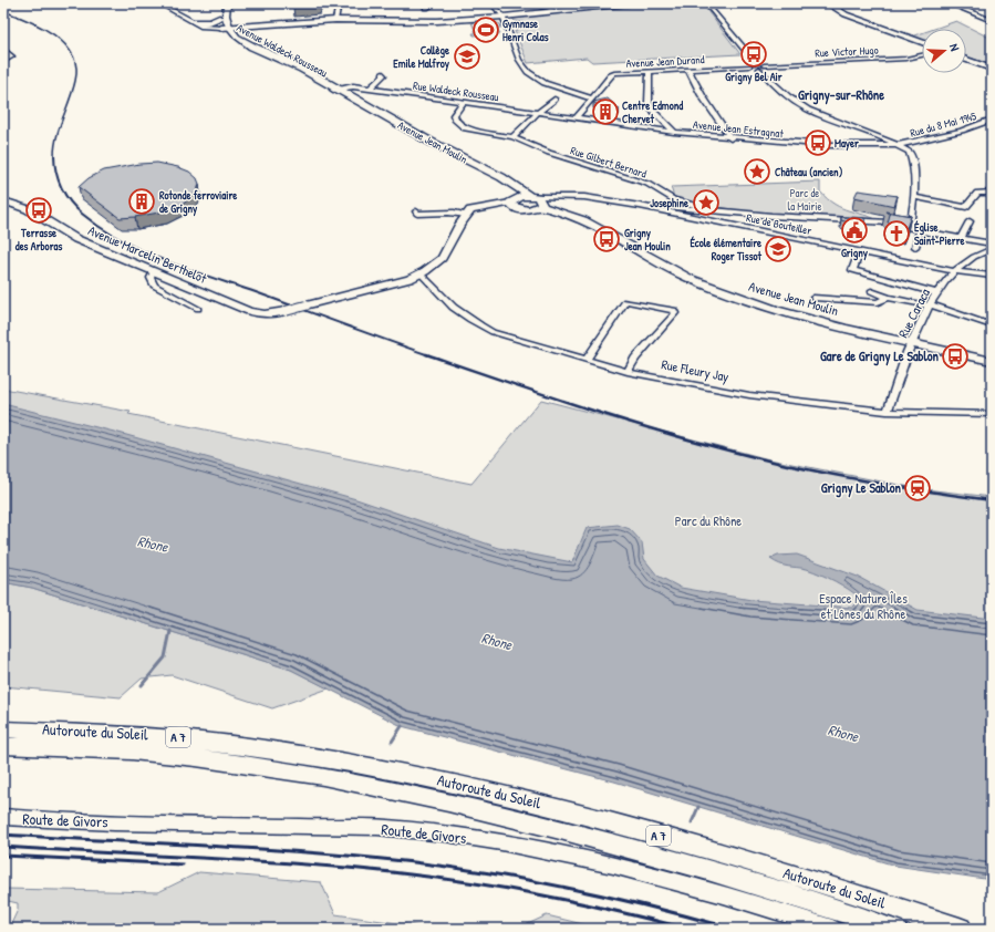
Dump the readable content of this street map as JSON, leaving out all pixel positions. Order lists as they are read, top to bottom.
{
  "streets": {
    "highway": ["Autoroute du Soleil", "A 7"],
    "main road": ["Avenue Waldeck Rousseau", "Avenue Jean Moulin", "Route de Givors"],
    "street": [
      "Rue Victor Hugo",
      "Avenue Jean Durand",
      "Rue Waldeck Rousseau",
      "Rue du 8 Mai 1945",
      "Avenue Jean Estragnat",
      "Rue Gilbert Bernard",
      "Rue de Bouteiller",
      "Avenue Marcelin Berthelot",
      "Rue Caraca",
      "Rue Fleury Jay"
    ]
  },
  "crossings": [
    ["Avenue Waldeck Rousseau", "Rue Waldeck Rousseau"],
    ["Avenue Waldeck Rousseau", "Avenue Jean Moulin"],
    ["Rue Victor Hugo", "Avenue Jean Durand"],
    ["Avenue Jean Durand", "Rue Waldeck Rousseau"],
    ["Avenue Jean Durand", "Avenue Jean Estragnat"],
    ["Rue Waldeck Rousseau", "Avenue Jean Estragnat"],
    ["Rue Waldeck Rousseau", "Avenue Jean Moulin"],
    ["Rue Waldeck Rousseau", "Rue Gilbert Bernard"],
    ["Rue du 8 Mai 1945", "Avenue Jean Estragnat"],
    ["Avenue Jean Moulin", "Rue de Bouteiller"],
    ["Avenue Jean Moulin", "Rue Caraca"],
    ["Rue de Bouteiller", "Rue Caraca"],
    ["Avenue Marcelin Berthelot", "Rue Fleury Jay"],
    ["Rue Caraca", "Rue Fleury Jay"]
  ],
  "districts": ["Grigny-sur-Rhône"],
  "water": ["Rhone"],
  "parks": ["Parc de la Mairie", "Parc du Rhône", "Espace Nature Îles et Lônes du Rhône"],
  "places": {
    "sports": ["Gymnase Henri Colas"],
    "bus stop": [
      "Grigny Bel Air",
      "Mayer",
      "Terrasse des Arboras",
      "Grigny Jean Moulin",
      "Gare de Grigny Le Sablon"
    ],
    "school or university": ["Collège Emile Malfroy", "École élémentaire Roger Tissot"],
    "building": ["Centre Edmond Chervet", "Rotonde ferroviaire de Grigny"],
    "place": ["Château (ancien)", "Josephine"],
    "public building": ["Grigny"],
    "church": ["Église Saint-Pierre"],
    "station": ["Grigny Le Sablon"]
  },
  "north": "right"
}
